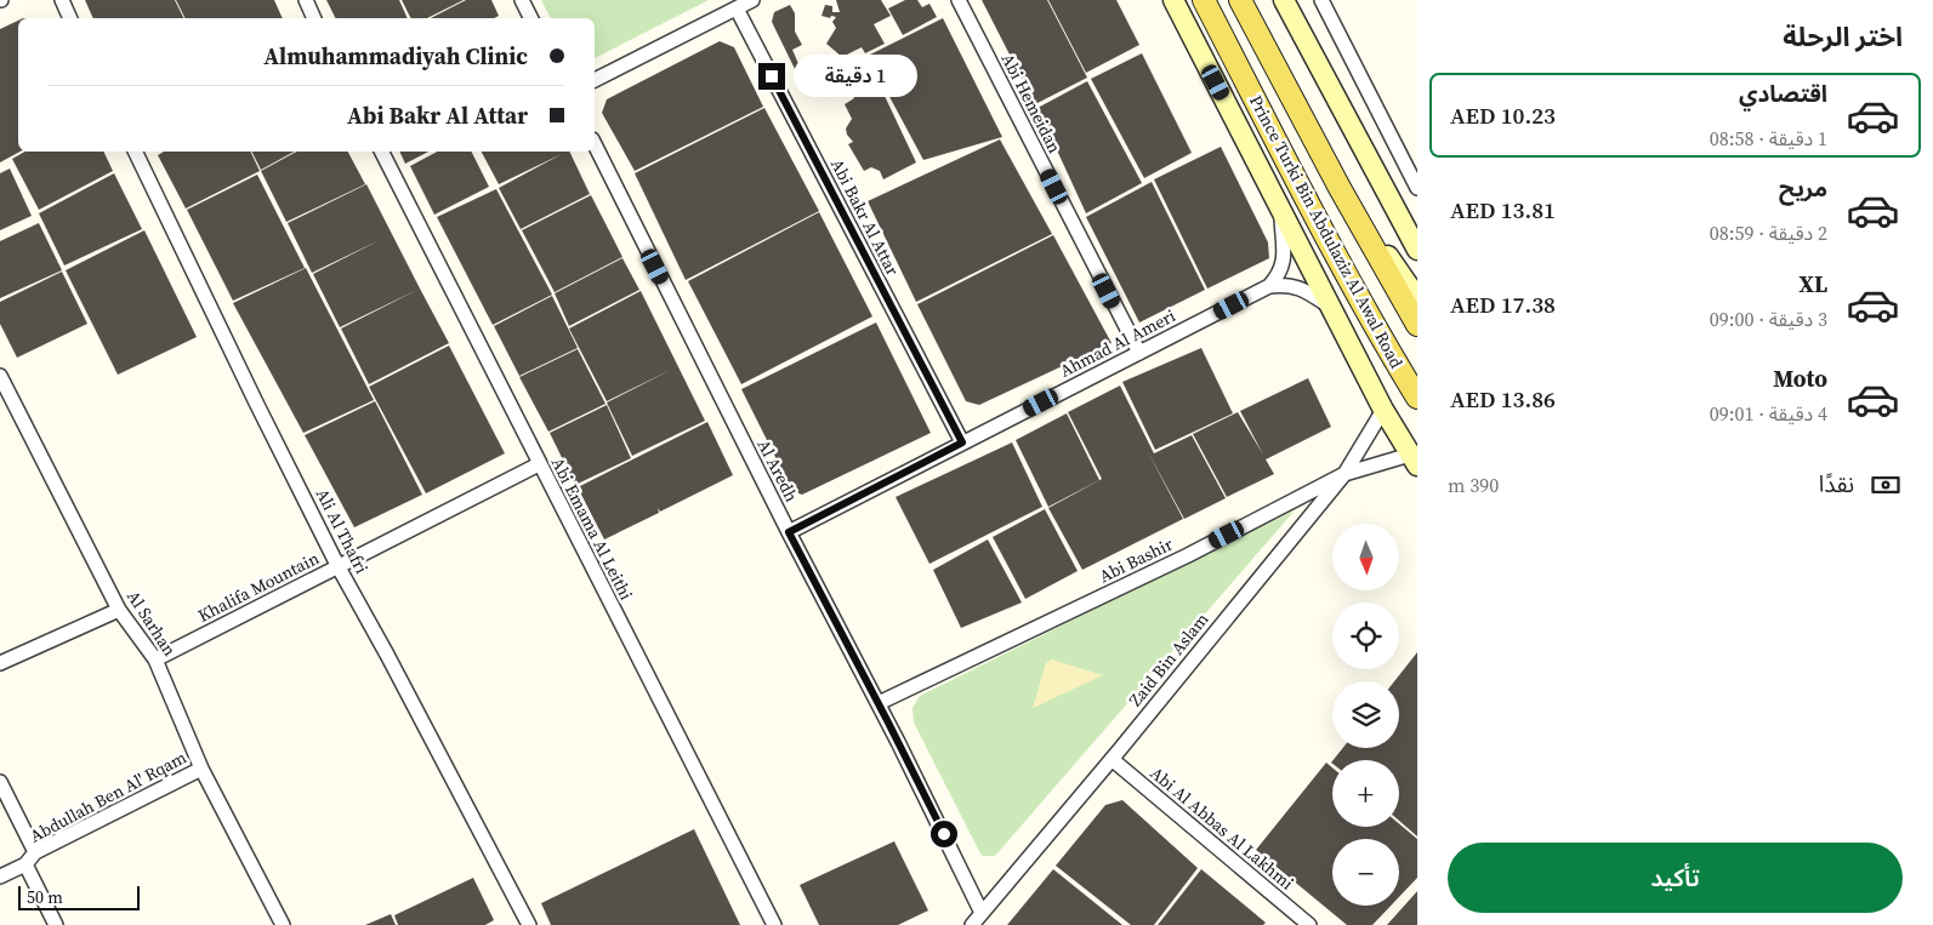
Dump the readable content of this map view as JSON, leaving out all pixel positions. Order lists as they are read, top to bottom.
{
  "streets": {
    "main road": ["Prince Turki Bin Abdulaziz Al Awal Road"],
    "street": [
      "Abi Hemeidan",
      "Abi Bakr Al Attar",
      "Ahmad Al Ameri",
      "Al Aredh",
      "Abi Emama Al Leithi",
      "Ali Al Thafri",
      "Abi Bashir",
      "Khalifa Mountain",
      "Al Sarhan",
      "Zaid Bin Aslam",
      "Abdullah Ben Al' Rqam",
      "Abi Al Abbas Al Lakhmi"
    ]
  },
  "crossings": [
    ["Abi Hemeidan", "Ahmad Al Ameri"],
    ["Abi Bakr Al Attar", "Ahmad Al Ameri"],
    ["Ahmad Al Ameri", "Al Aredh"],
    ["Al Aredh", "Abi Bashir"],
    ["Al Aredh", "Zaid Bin Aslam"],
    ["Abi Emama Al Leithi", "Khalifa Mountain"],
    ["Ali Al Thafri", "Khalifa Mountain"],
    ["Abi Bashir", "Zaid Bin Aslam"],
    ["Khalifa Mountain", "Al Sarhan"],
    ["Al Sarhan", "Abdullah Ben Al' Rqam"],
    ["Zaid Bin Aslam", "Abi Al Abbas Al Lakhmi"]
  ],
  "scale_bar": "50 m",
  "north": "bottom",
  "page": {
    "heading": "اختر الرحلة",
    "banner": ["Almuhammadiyah Clinic", "Abi Bakr Al Attar"],
    "bubble": "1 دقيقة",
    "list": [
      {
        "name": "اقتصادي",
        "note": "1 دقيقة · 08:58",
        "value": "AED 10.23"
      },
      {
        "name": "مريح",
        "note": "2 دقيقة · 08:59",
        "value": "AED 13.81"
      },
      {
        "name": "XL",
        "note": "3 دقيقة · 09:00",
        "value": "AED 17.38"
      },
      {
        "name": "Moto",
        "note": "4 دقيقة · 09:01",
        "value": "AED 13.86"
      }
    ],
    "pay": ["نقدًا", "390 m"],
    "map_buttons": ["+", "−"],
    "buttons": "تأكيد",
    "scale": "50 m"
  }
}
